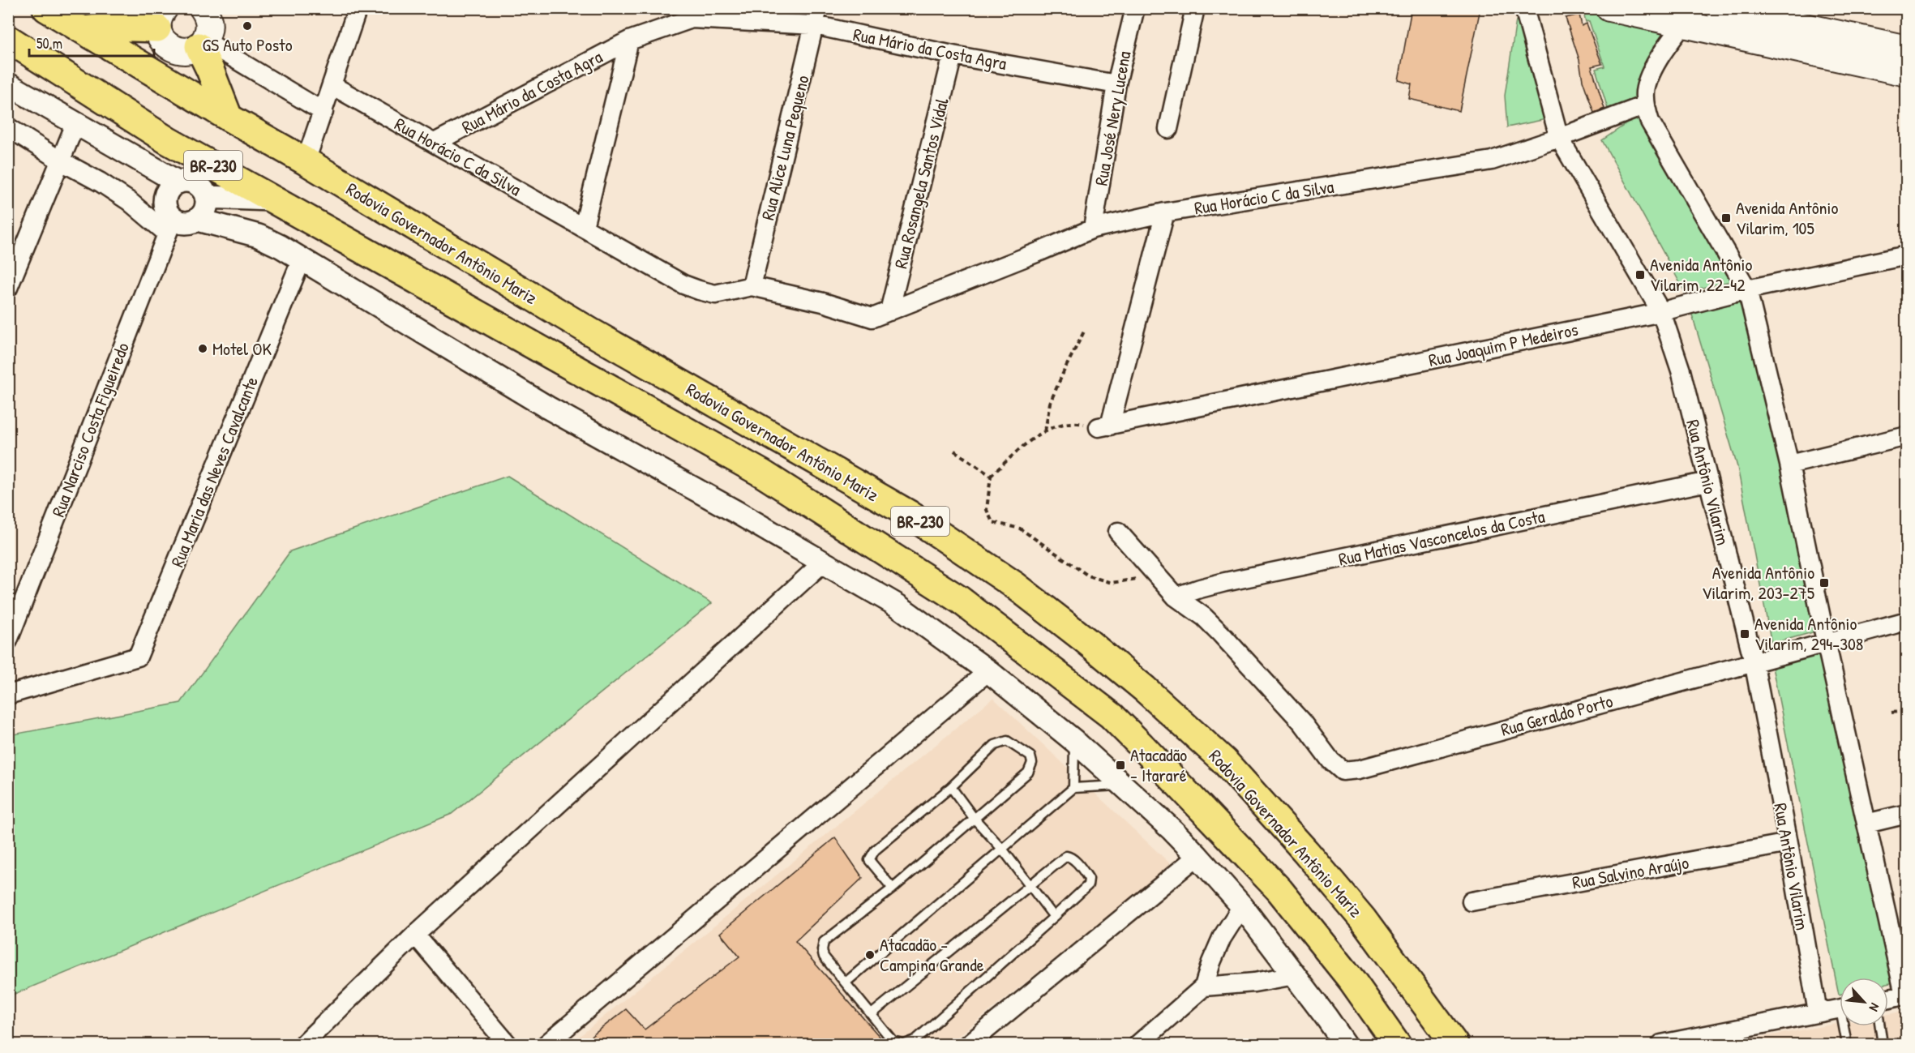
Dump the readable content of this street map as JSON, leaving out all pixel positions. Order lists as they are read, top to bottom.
{
  "streets": {
    "highway": ["BR-230", "Rodovia Governador Antônio Mariz"],
    "street": [
      "Rua Mário da Costa Agra",
      "Rua José Nery Lucena",
      "Rua Alice Luna Pequeno",
      "Rua Horácio C da Silva",
      "Rua Rosangela Santos Vidal",
      "Rua Joaquim P Medeiros",
      "Rua Narciso Costa Figueiredo",
      "Rua Maria das Neves Cavalcante",
      "Rua Antônio Vilarim",
      "Rua Matias Vasconcelos da Costa",
      "Rua Geraldo Porto",
      "Rua Salvino Araújo"
    ]
  },
  "crossings": [
    ["Rua Mário da Costa Agra", "Rua José Nery Lucena"],
    ["Rua Mário da Costa Agra", "Rua Alice Luna Pequeno"],
    ["Rua Mário da Costa Agra", "Rua Horácio C da Silva"],
    ["Rua Mário da Costa Agra", "Rua Rosangela Santos Vidal"],
    ["Rua José Nery Lucena", "Rua Horácio C da Silva"],
    ["Rua Alice Luna Pequeno", "Rua Horácio C da Silva"],
    ["Rua Horácio C da Silva", "Rua Rosangela Santos Vidal"],
    ["Rua Horácio C da Silva", "Rua Antônio Vilarim"],
    ["Rua Joaquim P Medeiros", "Rua Antônio Vilarim"],
    ["Rua Antônio Vilarim", "Rua Matias Vasconcelos da Costa"],
    ["Rua Antônio Vilarim", "Rua Geraldo Porto"],
    ["Rua Antônio Vilarim", "Rua Salvino Araújo"],
    ["Rua Matias Vasconcelos da Costa", "Rua Geraldo Porto"]
  ],
  "places": {
    "other": ["GS Auto Posto", "Motel OK", "Atacadão - Campina Grande"],
    "transit": [
      "Avenida Antônio Vilarim, 105",
      "Avenida Antônio Vilarim, 22-42",
      "Avenida Antônio Vilarim, 203-275",
      "Avenida Antônio Vilarim, 294-308",
      "Atacadão - Itararé"
    ]
  },
  "scale_bar": "50 m",
  "north": "bottom right"
}
